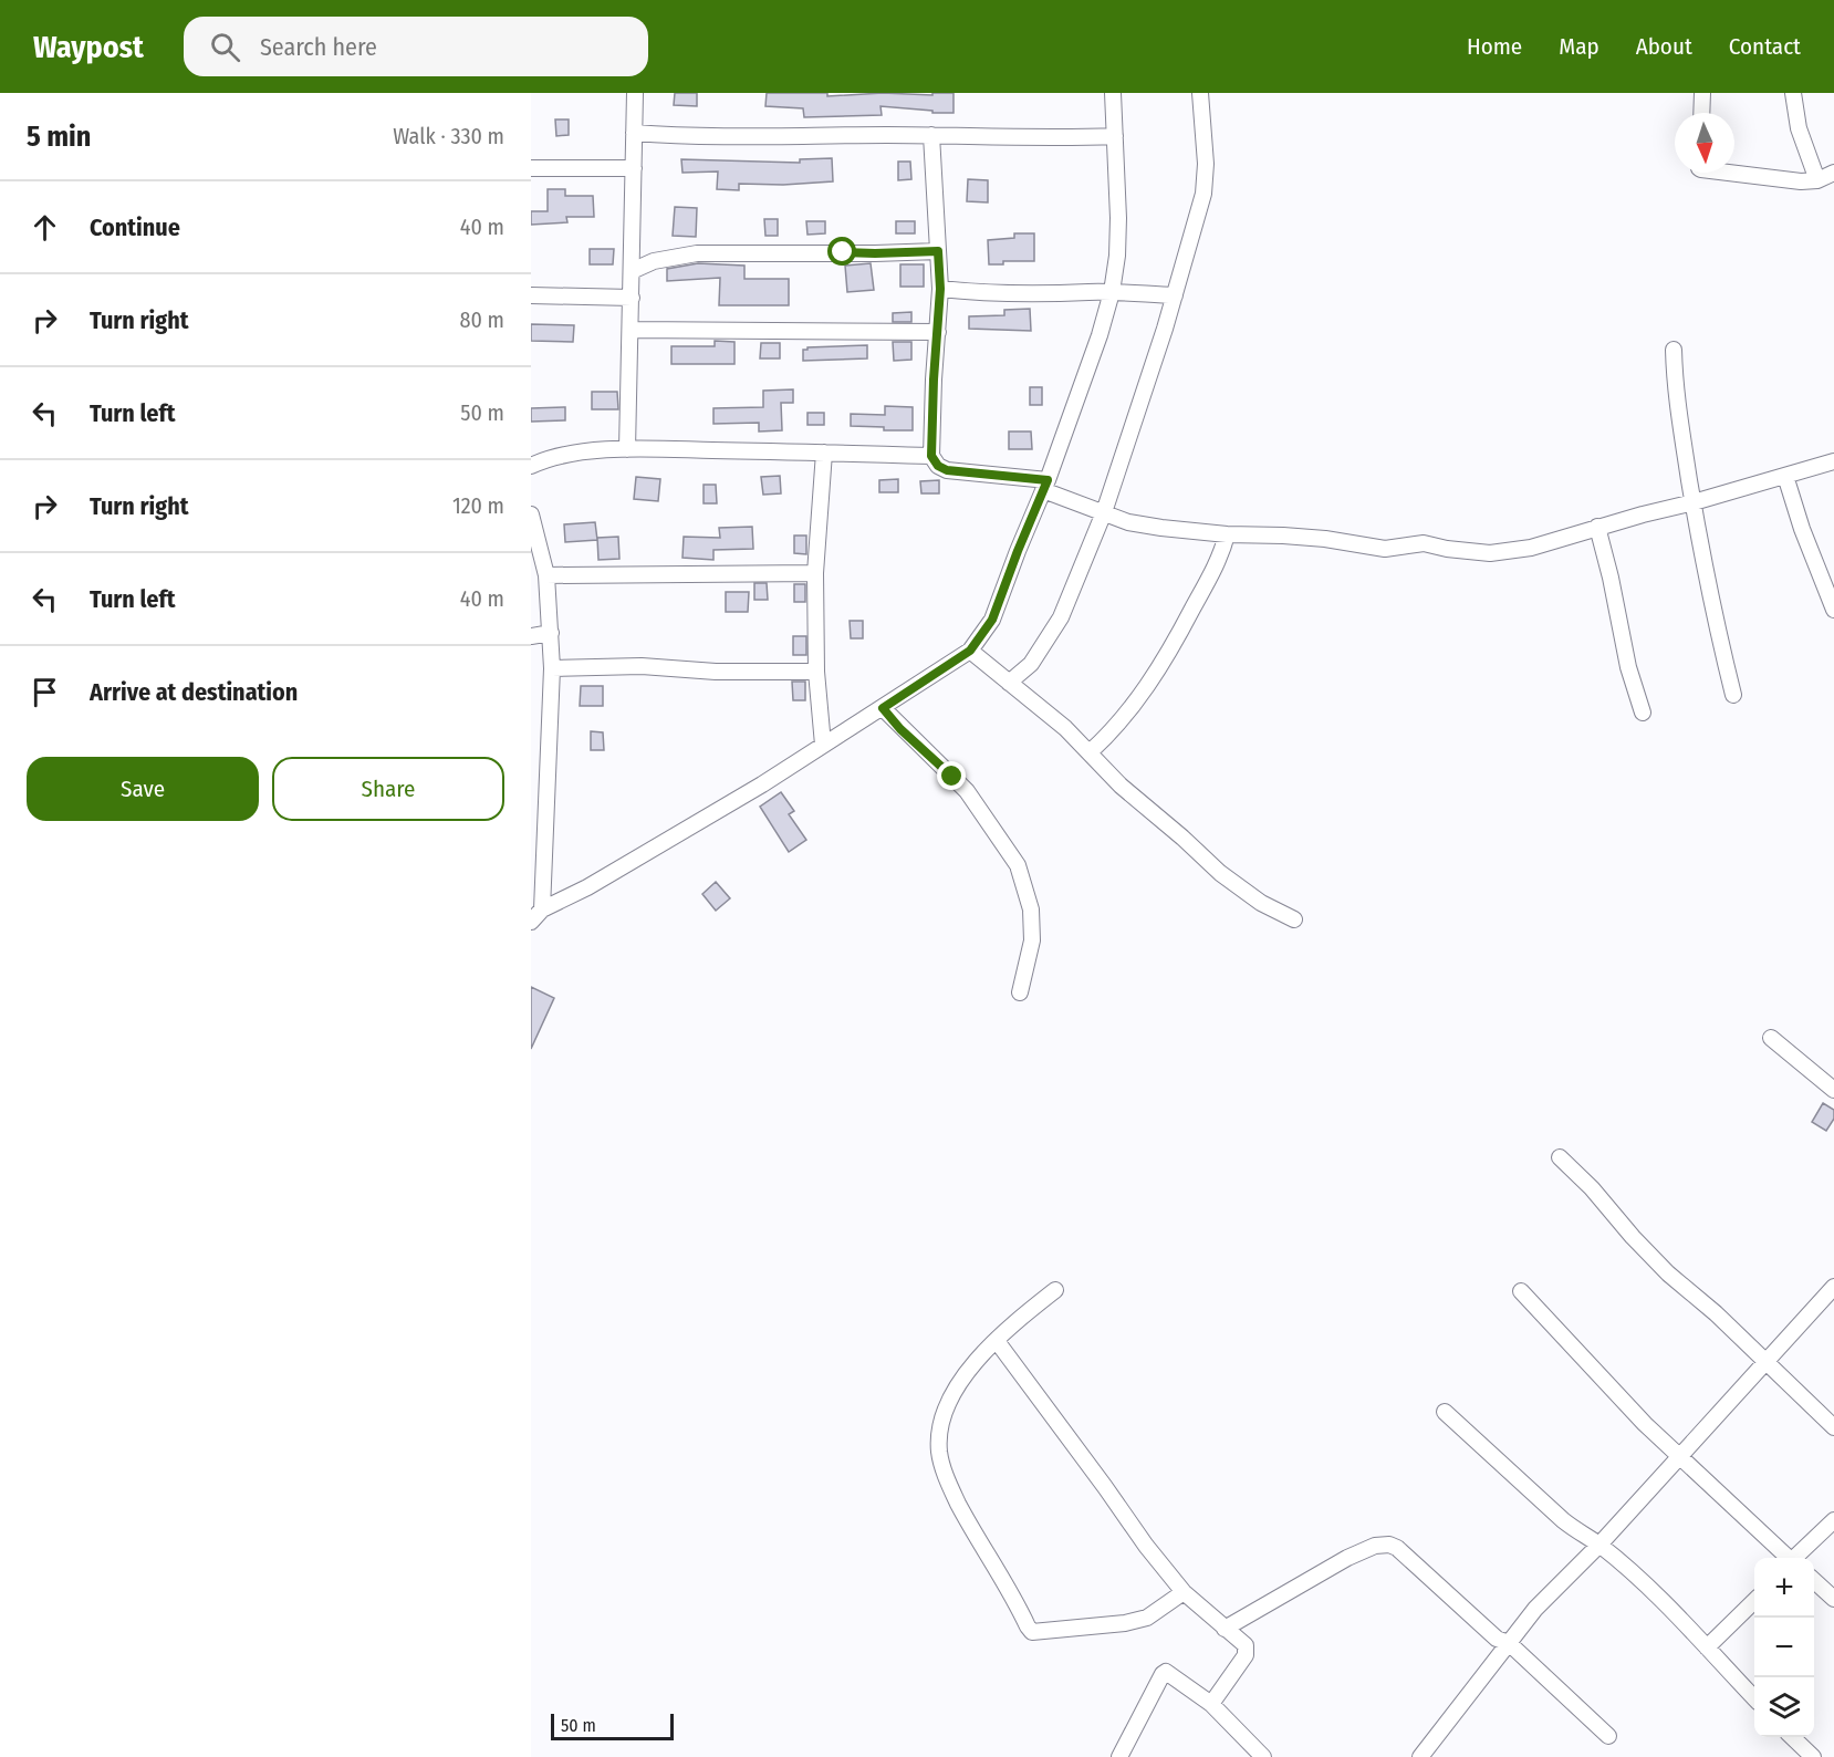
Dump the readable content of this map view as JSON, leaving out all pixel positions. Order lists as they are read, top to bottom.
{
  "scale_bar": "50 m",
  "north": "bottom",
  "page": {
    "header": "Waypost",
    "search": "Search here",
    "nav": [
      "Home",
      "Map",
      "About",
      "Contact"
    ],
    "heading": ["5 min", "Walk · 330 m"],
    "list": [
      ["Continue", "40 m"],
      ["Turn right", "80 m"],
      ["Turn left", "50 m"],
      ["Turn right", "120 m"],
      ["Turn left", "40 m"],
      "Arrive at destination"
    ],
    "buttons": ["Save", "Share"],
    "map_buttons": ["+", "−"],
    "scale": "50 m"
  }
}
